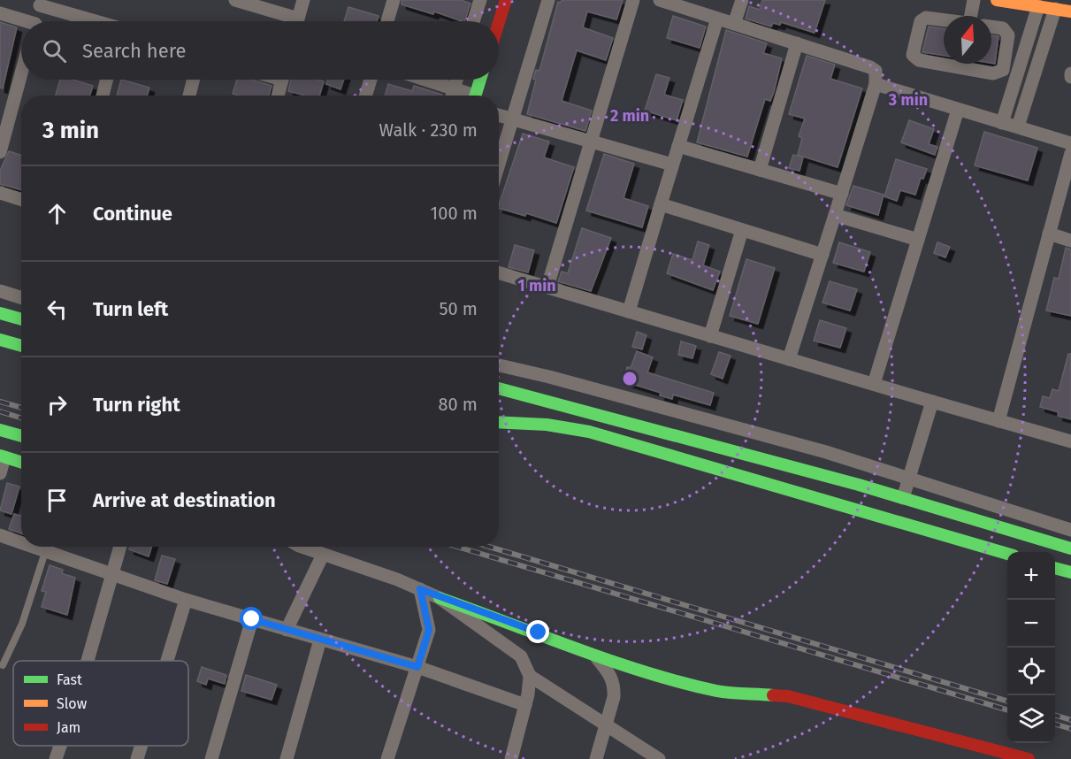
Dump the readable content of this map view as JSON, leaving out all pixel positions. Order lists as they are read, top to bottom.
{
  "legend": ["Fast", "Slow", "Jam"],
  "north": "top",
  "page": {
    "search": "Search here",
    "heading": ["3 min", "Walk · 230 m"],
    "list": [
      ["Continue", "100 m"],
      ["Turn left", "50 m"],
      ["Turn right", "80 m"],
      "Arrive at destination"
    ],
    "map_buttons": ["+", "−"]
  },
  "rings": ["3 min", "2 min", "1 min"]
}
